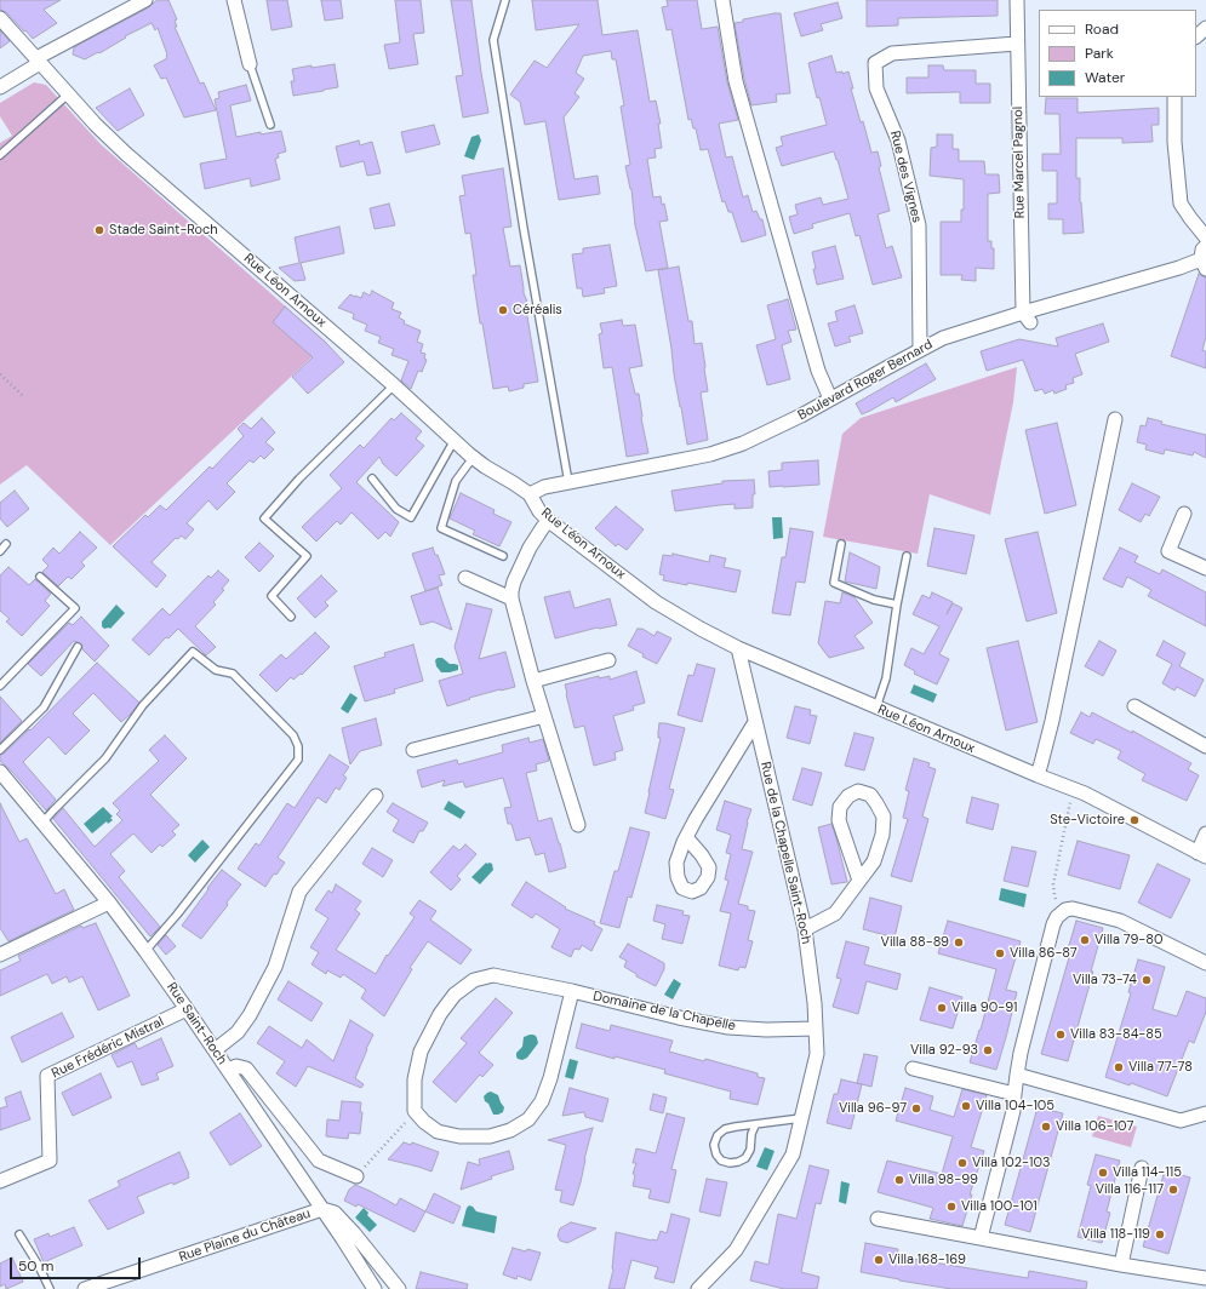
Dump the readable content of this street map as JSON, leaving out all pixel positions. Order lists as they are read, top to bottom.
{
  "streets": {
    "street": [
      "Rue Marcel Pagnol",
      "Rue des Vignes",
      "Rue Léon Arnoux",
      "Boulevard Roger Bernard",
      "Rue de la Chapelle Saint-Roch",
      "Domaine de la Chapelle",
      "Rue Saint-Roch",
      "Rue Frédéric Mistral",
      "Rue Plaine du Château"
    ]
  },
  "crossings": [
    ["Rue Marcel Pagnol", "Rue des Vignes"],
    ["Rue Marcel Pagnol", "Boulevard Roger Bernard"],
    ["Rue des Vignes", "Boulevard Roger Bernard"],
    ["Rue Léon Arnoux", "Boulevard Roger Bernard"],
    ["Rue Léon Arnoux", "Rue de la Chapelle Saint-Roch"],
    ["Rue de la Chapelle Saint-Roch", "Domaine de la Chapelle"],
    ["Rue Saint-Roch", "Rue Frédéric Mistral"],
    ["Rue Saint-Roch", "Rue Plaine du Château"]
  ],
  "places": [
    "Stade Saint-Roch",
    "Céréalis",
    "Ste-Victoire",
    "Villa 79-80",
    "Villa 88-89",
    "Villa 86-87",
    "Villa 73-74",
    "Villa 90-91",
    "Villa 83-84-85",
    "Villa 92-93",
    "Villa 77-78",
    "Villa 104-105",
    "Villa 96-97",
    "Villa 106-107",
    "Villa 102-103",
    "Villa 114-115",
    "Villa 98-99",
    "Villa 116-117",
    "Villa 100-101",
    "Villa 118-119",
    "Villa 168-169"
  ],
  "legend": ["Road", "Park", "Water"],
  "scale_bar": "50 m"
}
